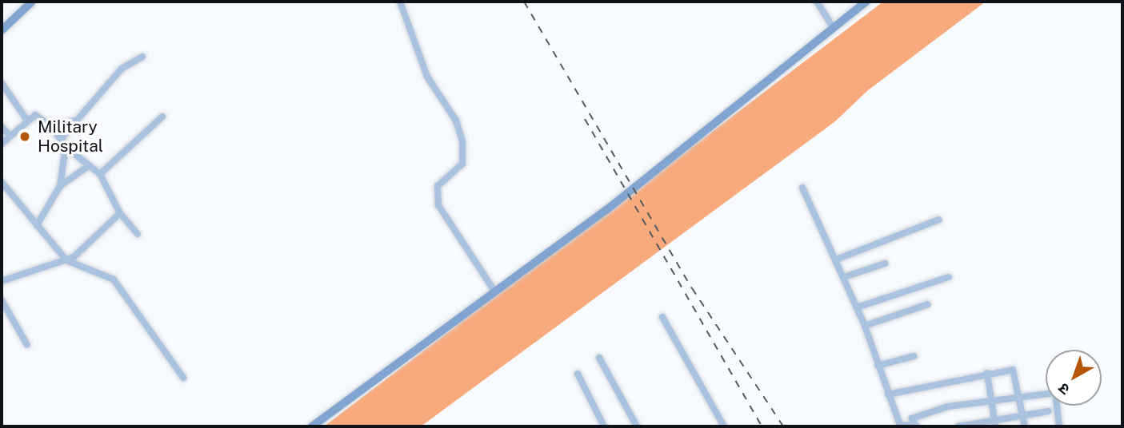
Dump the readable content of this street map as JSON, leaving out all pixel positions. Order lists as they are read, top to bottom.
{
  "places": ["Military Hospital"],
  "north": "bottom left"
}
